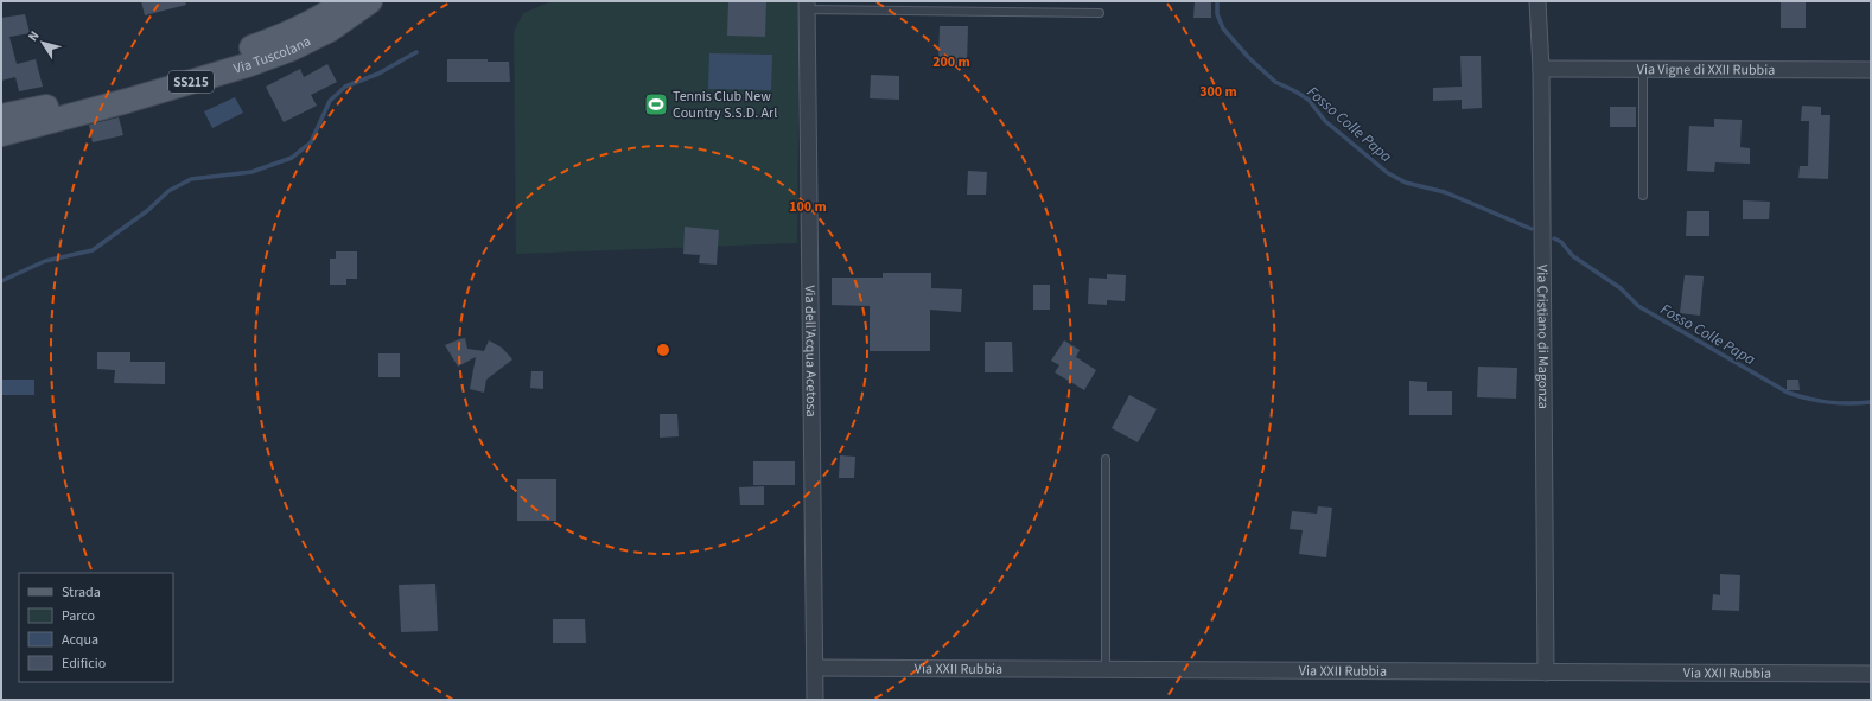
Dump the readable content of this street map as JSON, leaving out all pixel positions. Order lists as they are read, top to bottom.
{
  "streets": {
    "main road": ["Via Tuscolana", "SS215"],
    "street": [
      "Via Vigne di XXII Rubbia",
      "Via Cristiano di Magonza",
      "Via dell'Acqua Acetosa",
      "Via XXII Rubbia"
    ]
  },
  "crossings": [
    ["Via Vigne di XXII Rubbia", "Via Cristiano di Magonza"],
    ["Via Cristiano di Magonza", "Via XXII Rubbia"],
    ["Via dell'Acqua Acetosa", "Via XXII Rubbia"]
  ],
  "water": ["Fosso Colle Papa"],
  "places": {
    "sports": ["Tennis Club New Country S.S.D. Arl"]
  },
  "legend": [
    "Strada",
    "Parco",
    "Acqua",
    "Edificio"
  ],
  "north": "top left",
  "rings": ["200 m", "300 m", "100 m"]
}
